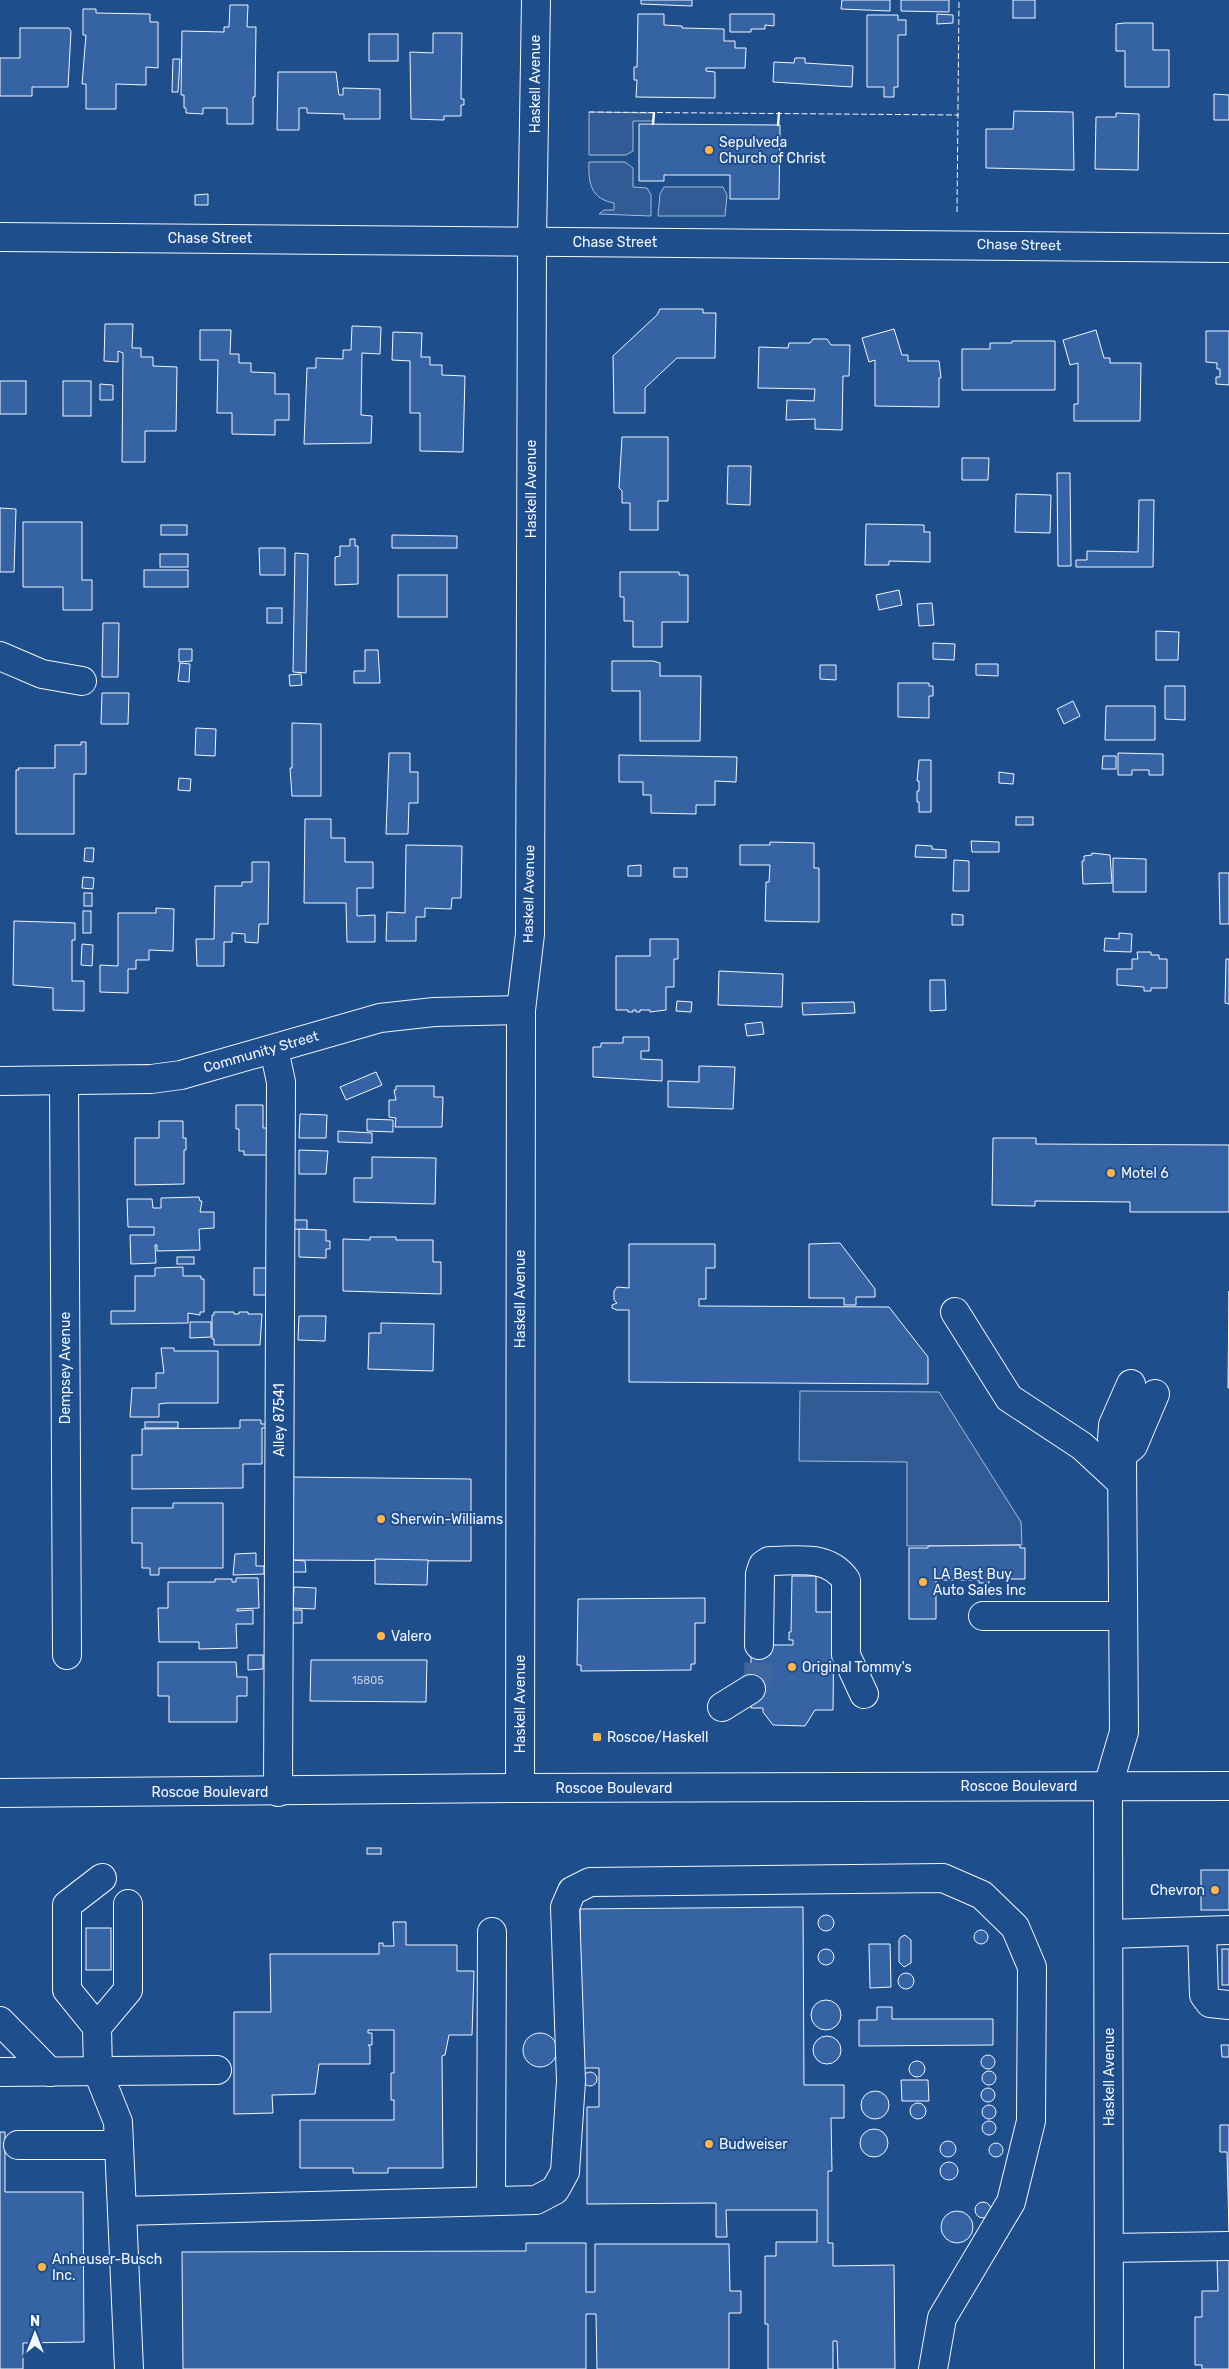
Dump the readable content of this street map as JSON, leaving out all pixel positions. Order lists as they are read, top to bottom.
{
  "streets": {
    "street": [
      "Haskell Avenue",
      "Chase Street",
      "Community Street",
      "Dempsey Avenue",
      "Alley 87541",
      "Roscoe Boulevard"
    ]
  },
  "crossings": [
    ["Haskell Avenue", "Chase Street"],
    ["Haskell Avenue", "Community Street"],
    ["Haskell Avenue", "Roscoe Boulevard"],
    ["Community Street", "Dempsey Avenue"],
    ["Community Street", "Alley 87541"],
    ["Alley 87541", "Roscoe Boulevard"]
  ],
  "places": {
    "other": [
      "Sepulveda Church of Christ",
      "Motel 6",
      "Sherwin-Williams",
      "LA Best Buy Auto Sales Inc",
      "Valero",
      "Original Tommy's",
      "Chevron",
      "Budweiser",
      "Anheuser-Busch Inc."
    ],
    "transit": ["Roscoe/Haskell"]
  },
  "house_numbers": ["15805"],
  "north": "top"
}
